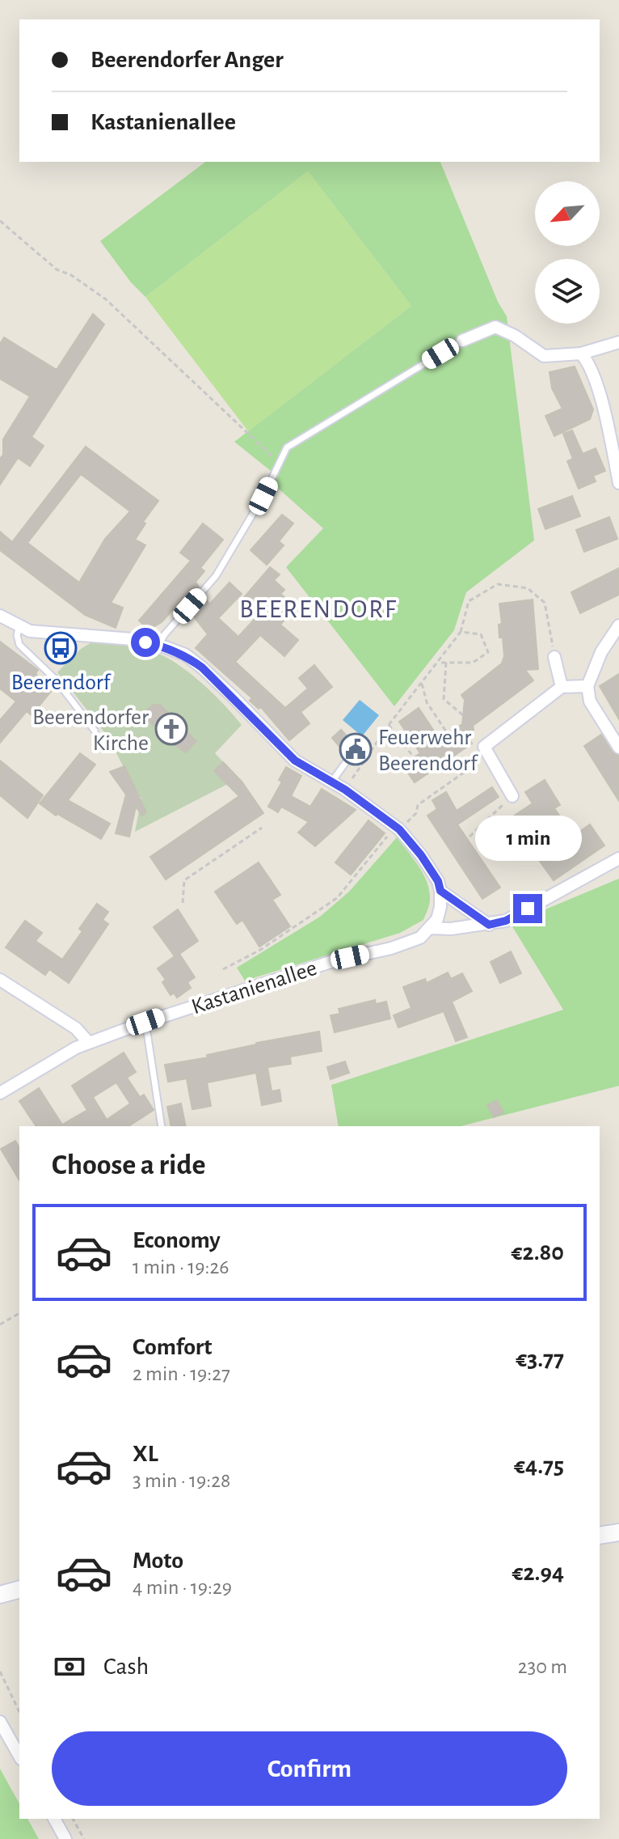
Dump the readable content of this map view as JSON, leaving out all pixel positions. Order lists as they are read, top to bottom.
{
  "streets": {
    "street": ["Kastanienallee"]
  },
  "districts": ["BEERENDORF"],
  "places": {
    "bus stop": ["Beerendorf"],
    "church": ["Beerendorfer Kirche"],
    "public building": ["Feuerwehr Beerendorf"]
  },
  "north": "bottom left",
  "page": {
    "banner": ["Beerendorfer Anger", "Kastanienallee"],
    "bubble": "1 min",
    "heading": "Choose a ride",
    "list": [
      {
        "name": "Economy",
        "note": "1 min · 19:26",
        "value": "€2.80"
      },
      {
        "name": "Comfort",
        "note": "2 min · 19:27",
        "value": "€3.77"
      },
      {
        "name": "XL",
        "note": "3 min · 19:28",
        "value": "€4.75"
      },
      {
        "name": "Moto",
        "note": "4 min · 19:29",
        "value": "€2.94"
      }
    ],
    "pay": ["Cash", "230 m"],
    "buttons": "Confirm"
  }
}
